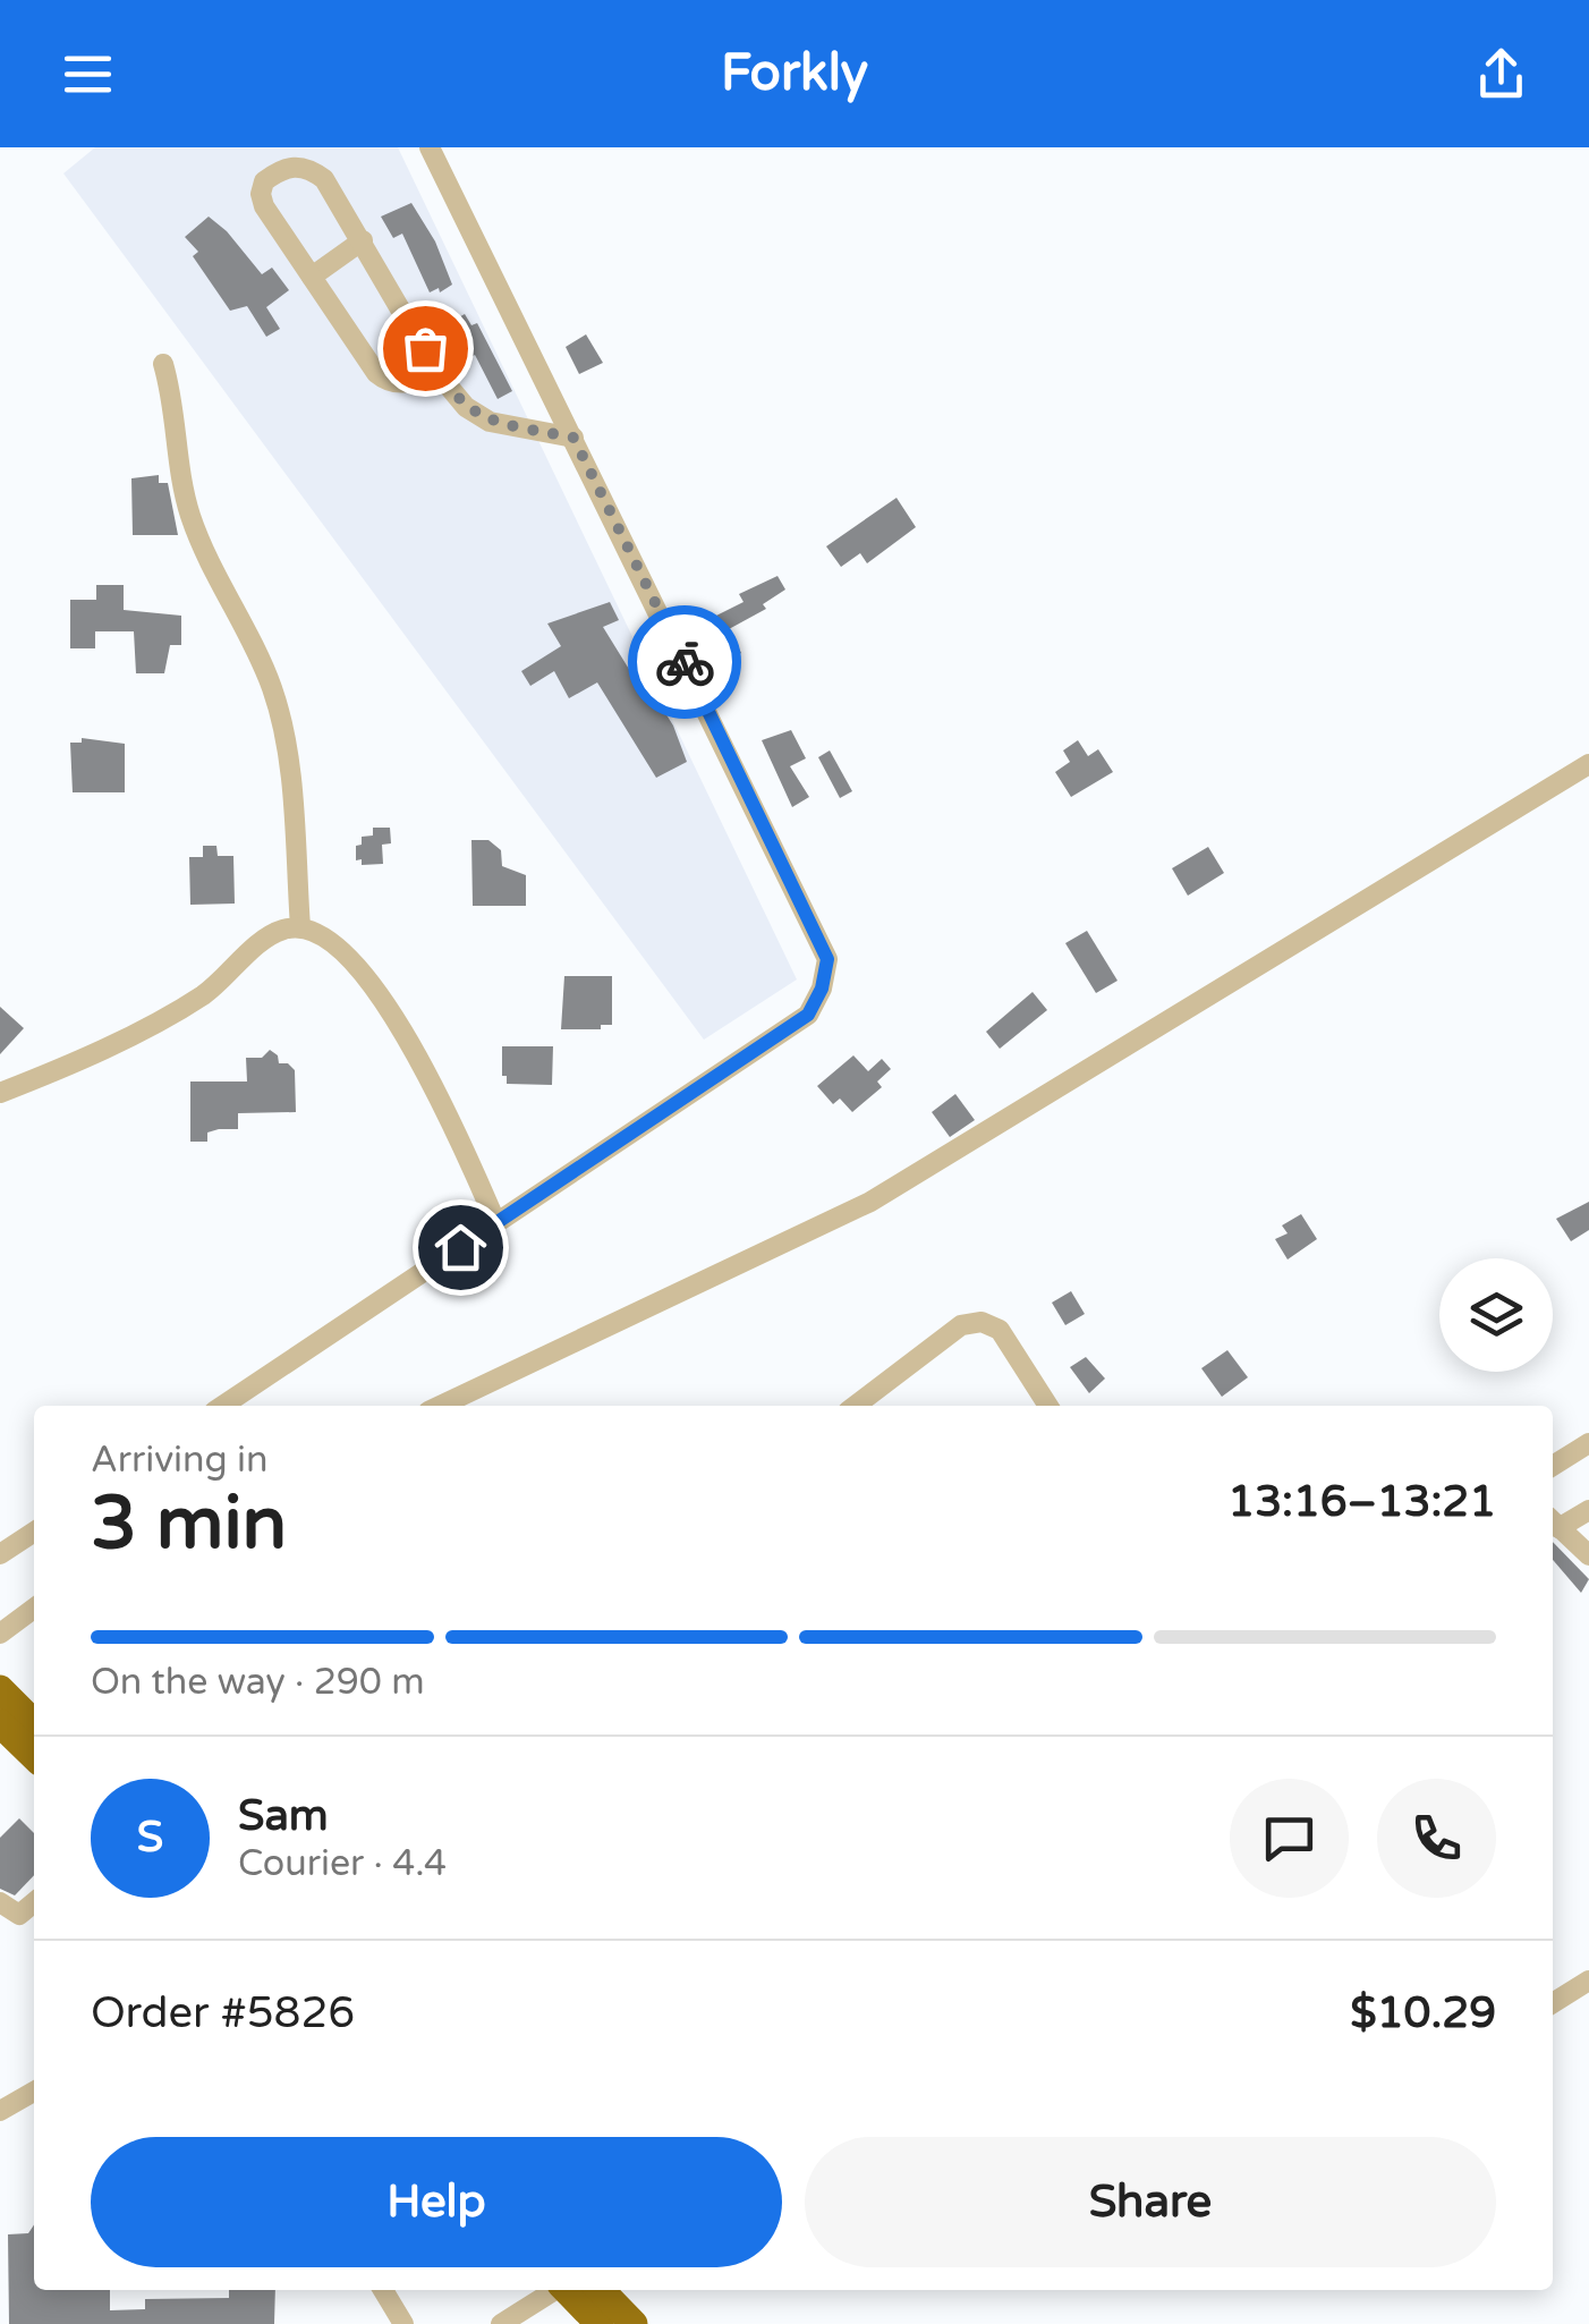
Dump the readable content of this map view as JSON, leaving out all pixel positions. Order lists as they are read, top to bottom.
{
  "page": {
    "header": "Forkly",
    "heading": ["3 min", "Arriving in", "13:16–13:21"],
    "panel": [
      "Sam",
      "Courier · 4.4",
      "Order #5826",
      "$10.29"
    ],
    "bar": "On the way · 290 m",
    "round": "S",
    "buttons": ["Help", "Share"]
  }
}
